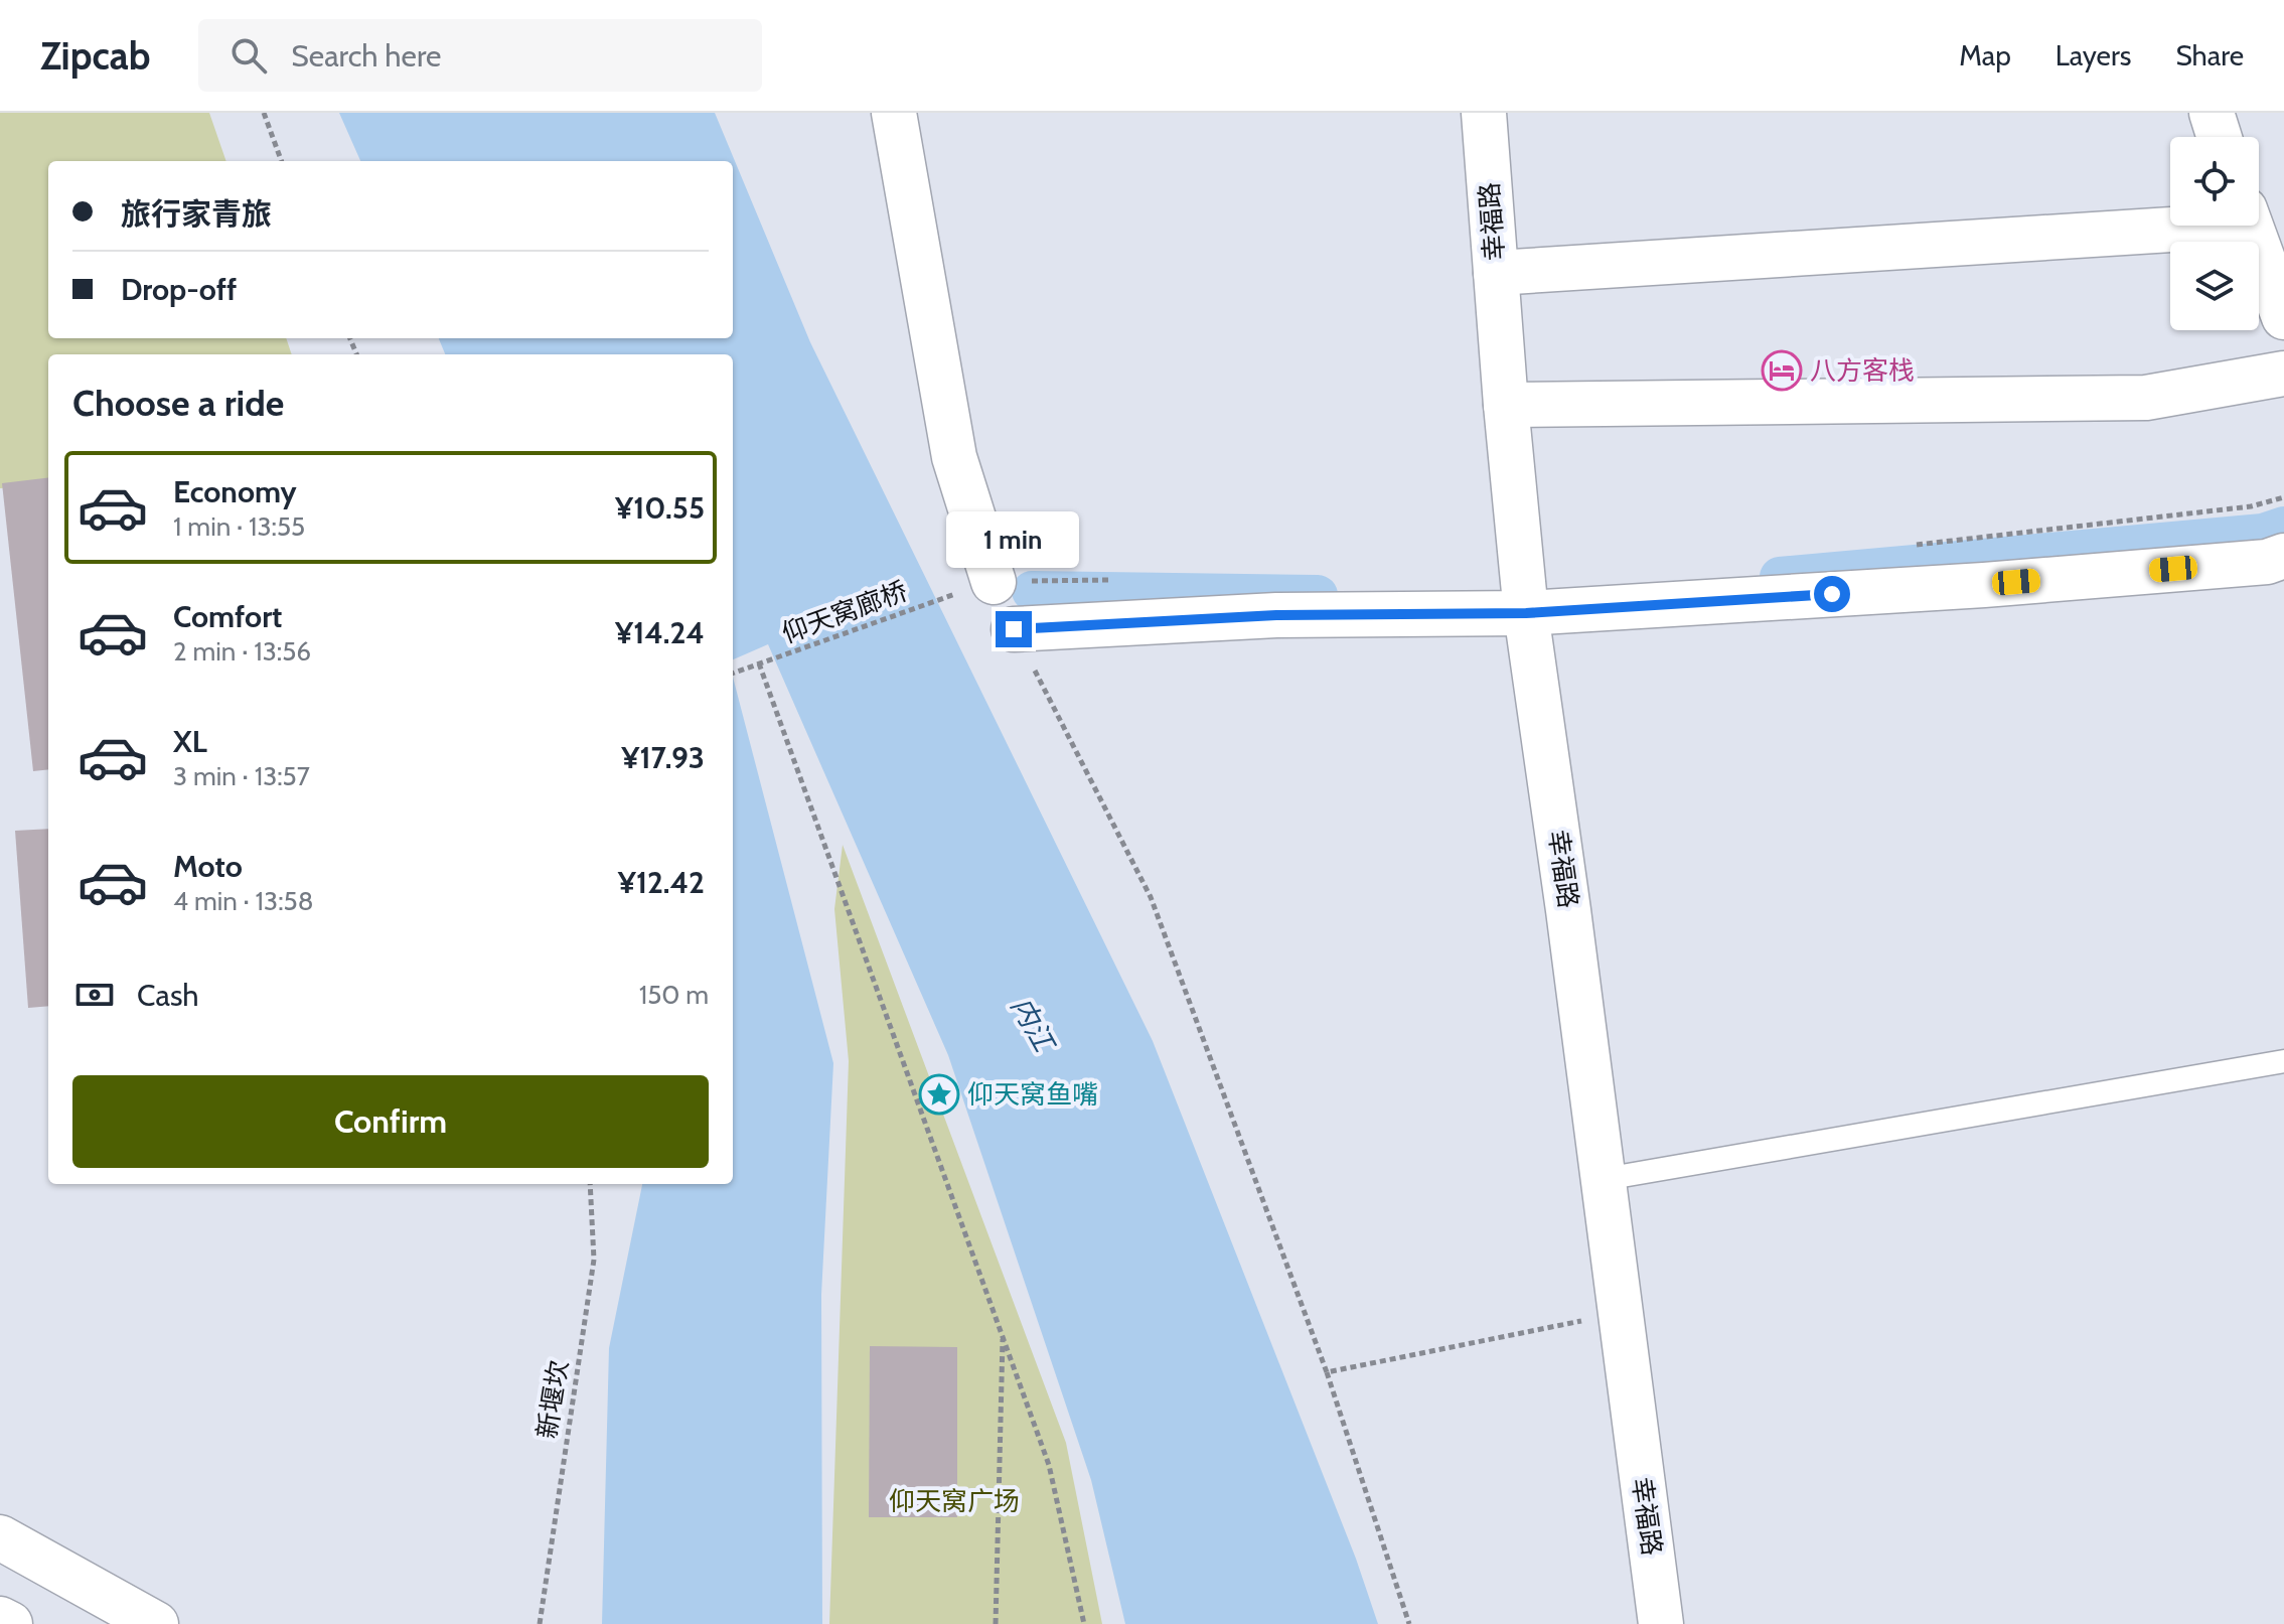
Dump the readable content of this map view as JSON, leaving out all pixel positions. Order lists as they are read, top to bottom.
{
  "streets": {
    "street": ["幸福路"],
    "path": ["仰天窝廊桥", "新堰坎"]
  },
  "water": ["内江"],
  "parks": ["仰天窝广场"],
  "places": {
    "hotel": ["八方客栈"],
    "place": ["仰天窝鱼嘴"]
  },
  "page": {
    "header": "Zipcab",
    "search": "Search here",
    "nav": ["Map", "Layers", "Share"],
    "banner": ["旅行家青旅", "Drop-off"],
    "heading": "Choose a ride",
    "list": [
      {
        "name": "Economy",
        "note": "1 min · 13:55",
        "value": "¥10.55"
      },
      {
        "name": "Comfort",
        "note": "2 min · 13:56",
        "value": "¥14.24"
      },
      {
        "name": "XL",
        "note": "3 min · 13:57",
        "value": "¥17.93"
      },
      {
        "name": "Moto",
        "note": "4 min · 13:58",
        "value": "¥12.42"
      }
    ],
    "bubble": "1 min",
    "pay": ["Cash", "150 m"],
    "buttons": "Confirm"
  }
}
